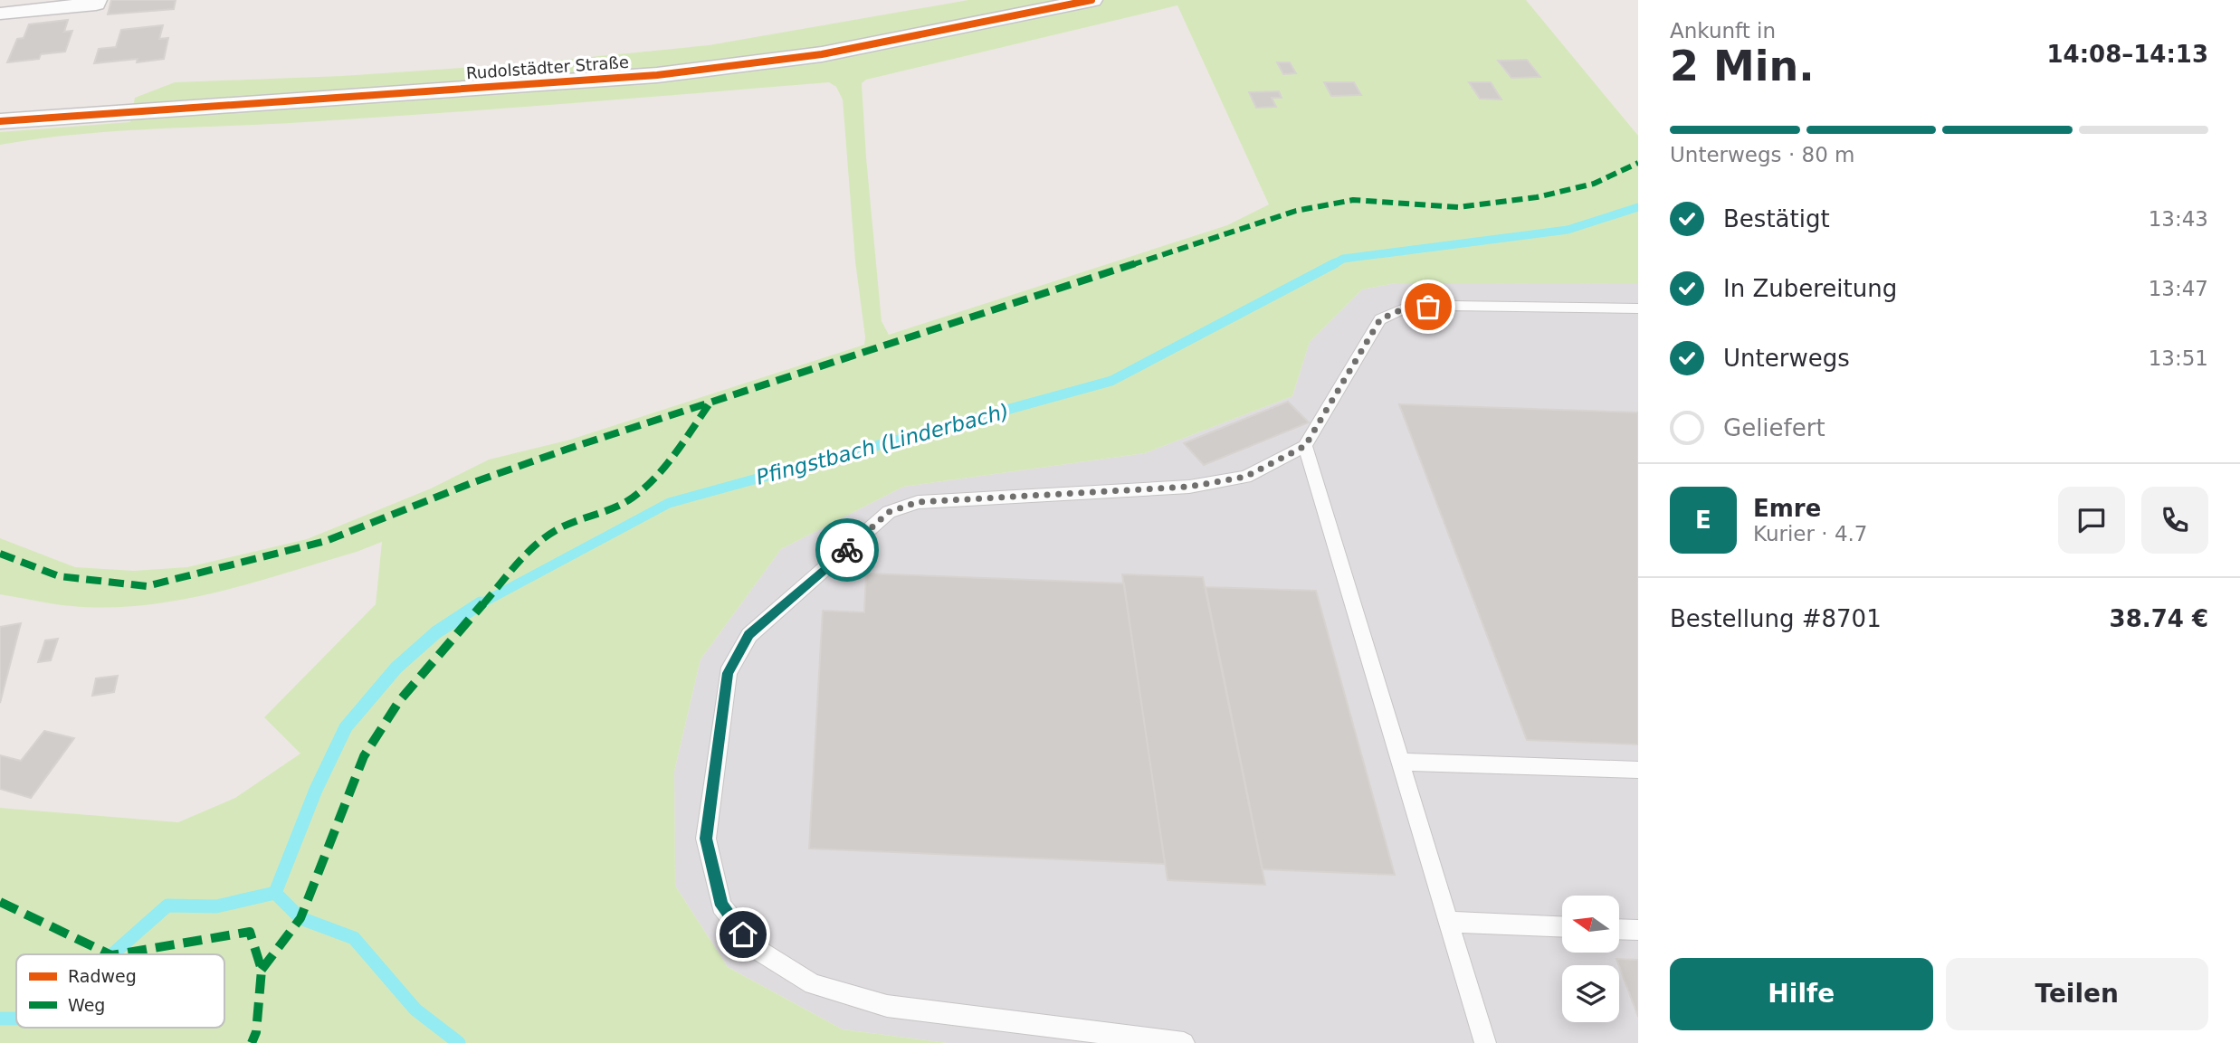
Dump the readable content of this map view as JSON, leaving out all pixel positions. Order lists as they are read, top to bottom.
{
  "streets": {
    "street": ["Rudolstädter Straße"]
  },
  "water": ["Pfingstbach (Linderbach)"],
  "legend": ["Radweg", "Weg"],
  "north": "left",
  "page": {
    "heading": ["2 Min.", "Ankunft in", "14:08–14:13"],
    "panel": [
      "Emre",
      "Kurier · 4.7",
      "Bestellung #8701",
      "38.74 €"
    ],
    "bar": "Unterwegs · 80 m",
    "list": [
      ["Bestätigt", "13:43"],
      ["In Zubereitung", "13:47"],
      ["Unterwegs", "13:51"],
      "Geliefert"
    ],
    "round": "E",
    "buttons": ["Hilfe", "Teilen"]
  }
}
